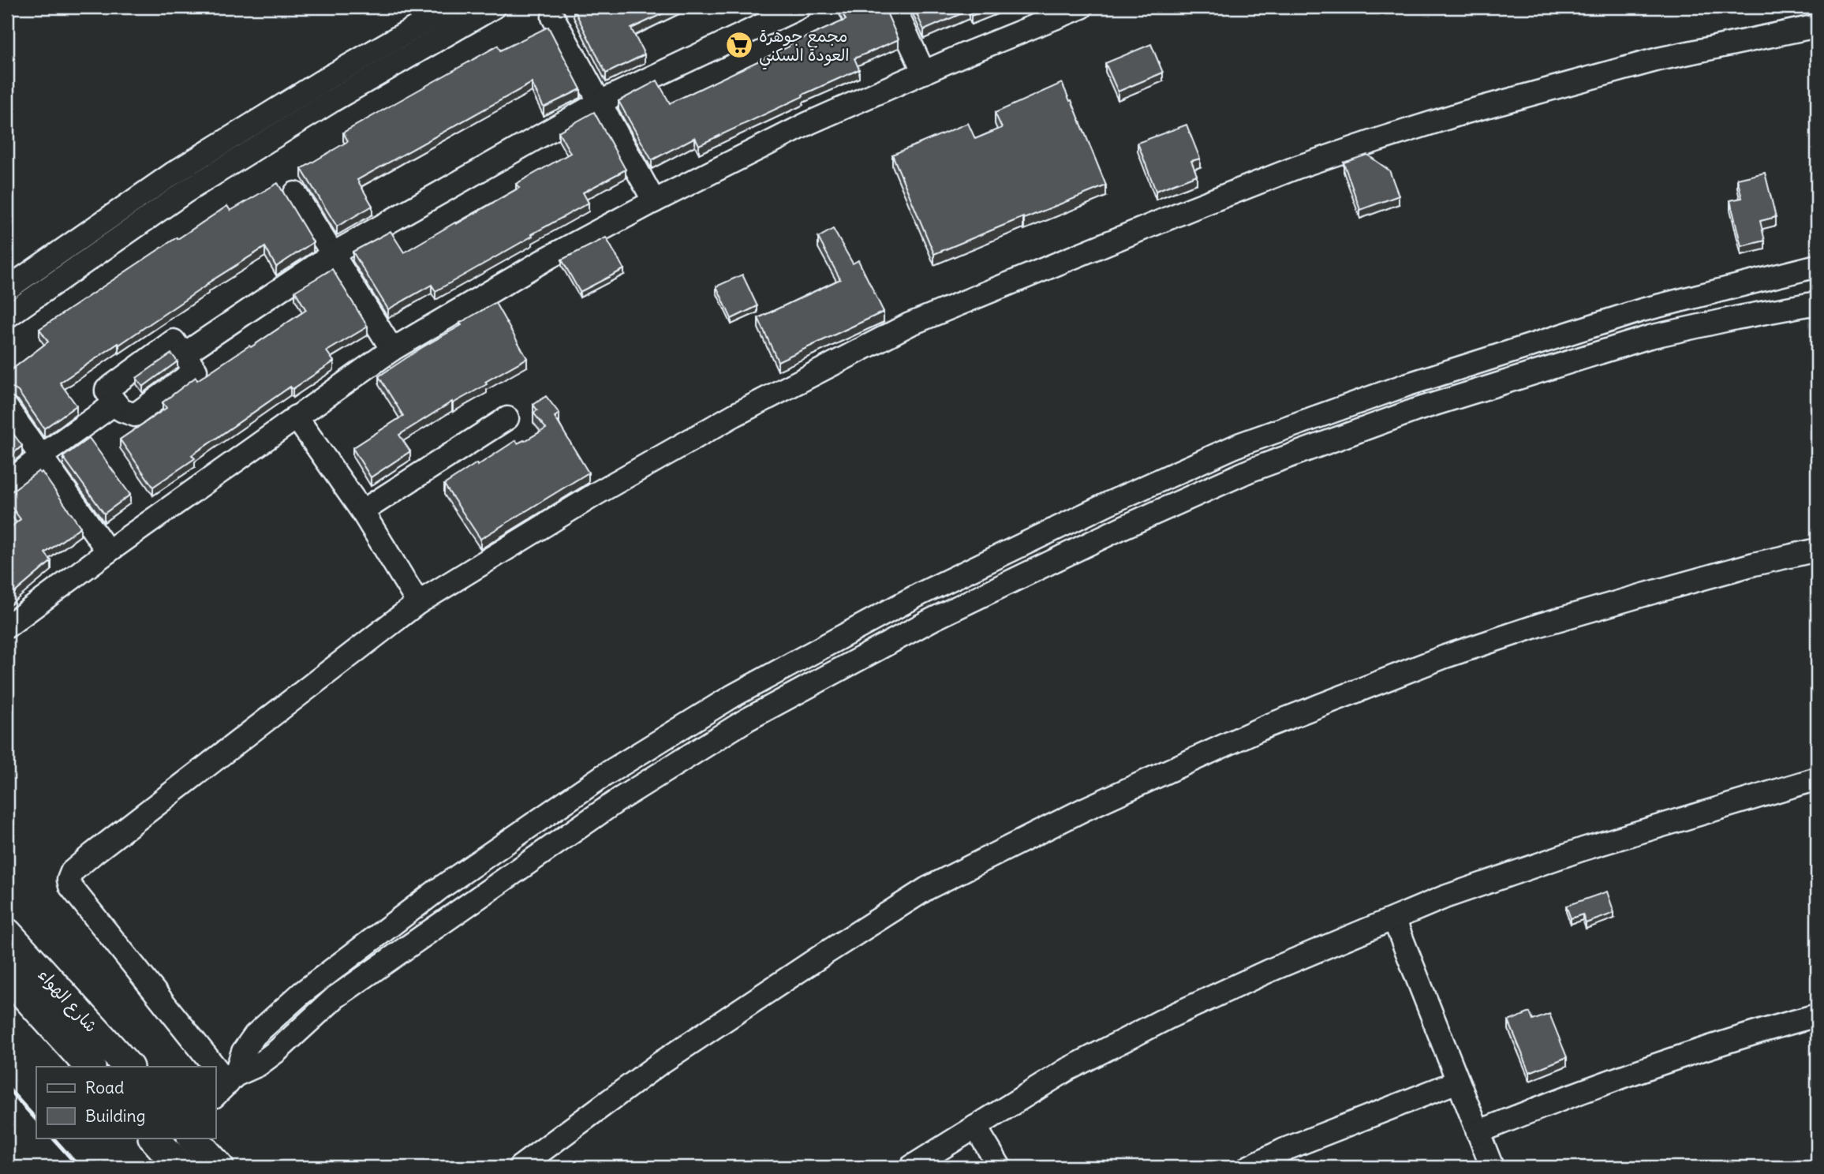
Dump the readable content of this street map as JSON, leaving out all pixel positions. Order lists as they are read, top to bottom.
{
  "streets": {
    "main road": ["شارع الهواء"]
  },
  "places": {
    "supermarket": ["مجمع جوهرة العودة السكني"]
  },
  "legend": ["Road", "Building"]
}
